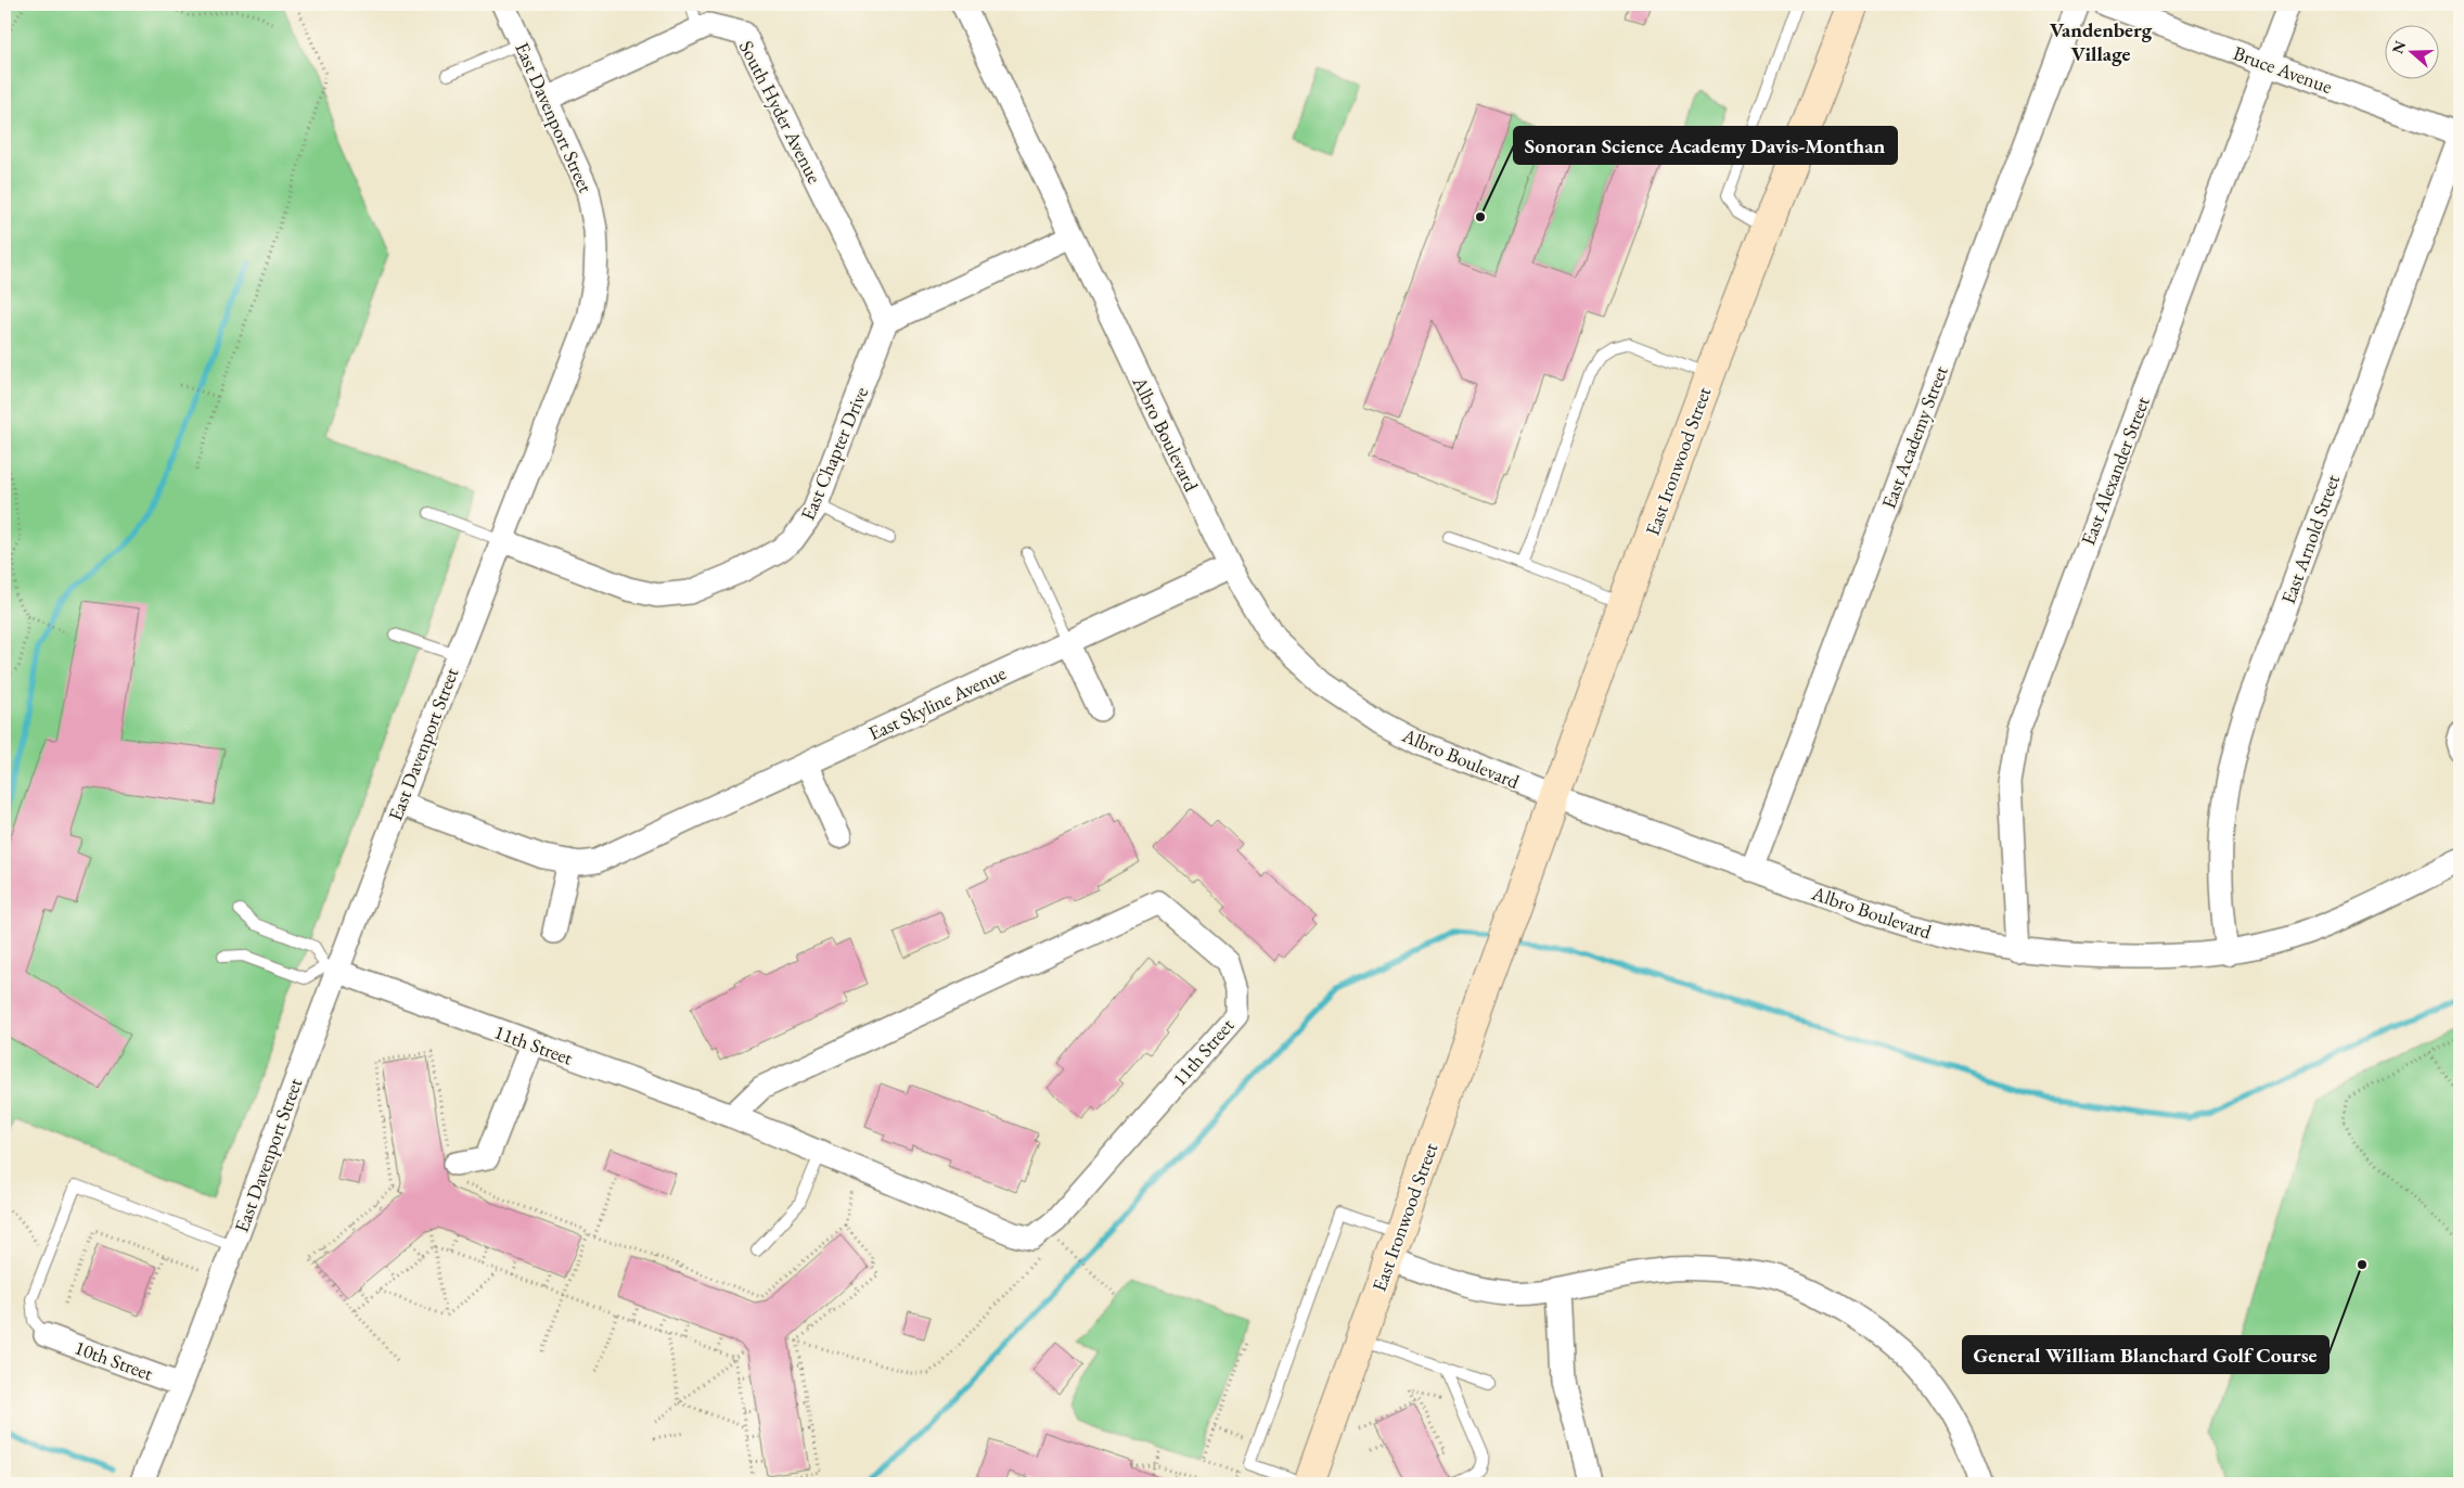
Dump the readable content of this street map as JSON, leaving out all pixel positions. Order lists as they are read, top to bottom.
{
  "streets": {
    "street": [
      "Bruce Avenue",
      "South Hyder Avenue",
      "East Davenport Street",
      "Albro Boulevard",
      "East Academy Street",
      "East Chapter Drive",
      "East Ironwood Street",
      "East Alexander Street",
      "East Arnold Street",
      "East Skyline Avenue",
      "11th Street",
      "10th Street"
    ]
  },
  "crossings": [
    ["Bruce Avenue", "East Alexander Street"],
    ["Bruce Avenue", "East Arnold Street"],
    ["South Hyder Avenue", "East Davenport Street"],
    ["South Hyder Avenue", "East Chapter Drive"],
    ["East Davenport Street", "East Chapter Drive"],
    ["East Davenport Street", "East Skyline Avenue"],
    ["East Davenport Street", "11th Street"],
    ["East Davenport Street", "10th Street"],
    ["Albro Boulevard", "East Academy Street"],
    ["Albro Boulevard", "East Ironwood Street"],
    ["Albro Boulevard", "East Alexander Street"],
    ["Albro Boulevard", "East Arnold Street"],
    ["Albro Boulevard", "East Skyline Avenue"]
  ],
  "districts": ["Vandenberg Village"],
  "places": ["Sonoran Science Academy Davis-Monthan", "General William Blanchard Golf Course"],
  "north": "left"
}
